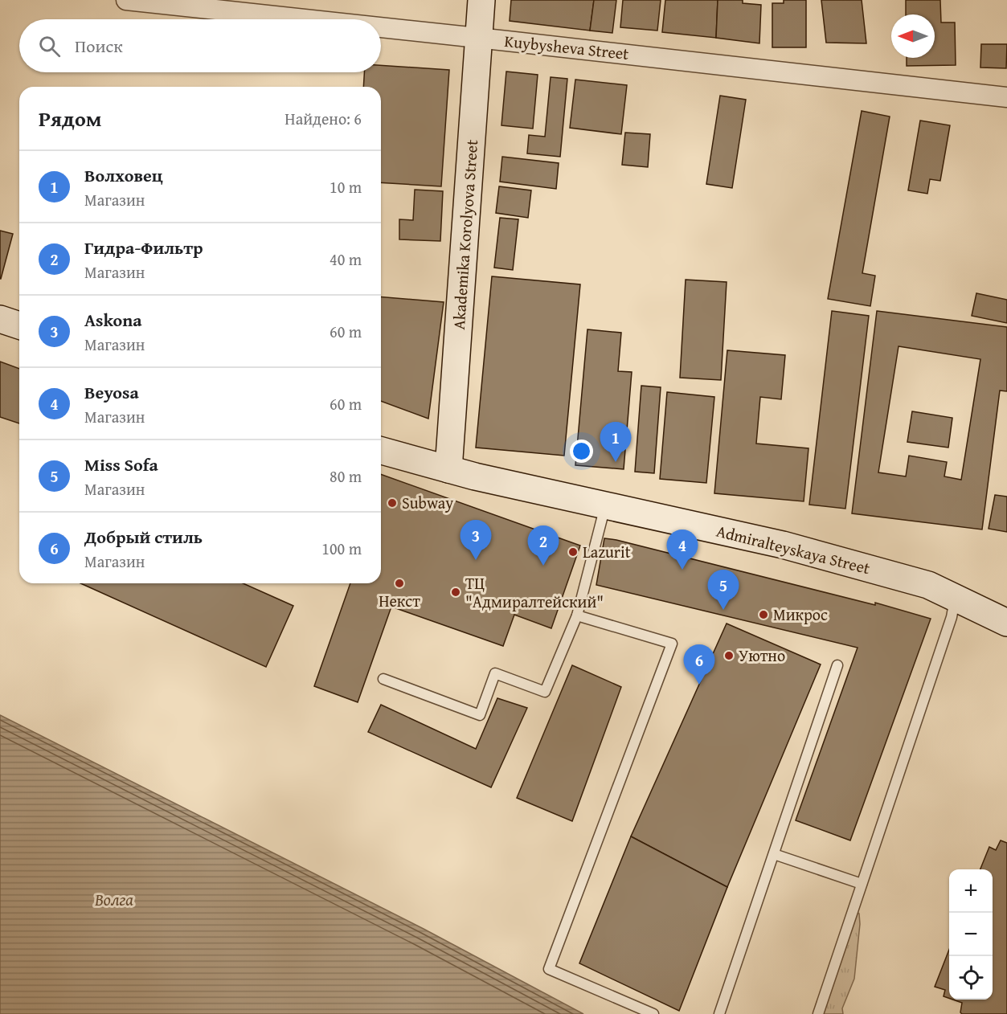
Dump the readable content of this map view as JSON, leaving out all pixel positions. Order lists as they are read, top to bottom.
{
  "streets": {
    "main road": ["Akademika Korolyova Street", "Admiralteyskaya Street"],
    "street": ["Kuybysheva Street"]
  },
  "crossings": [
    ["Kuybysheva Street", "Akademika Korolyova Street"],
    ["Akademika Korolyova Street", "Admiralteyskaya Street"]
  ],
  "water": ["Волга"],
  "places": [
    "Subway",
    "Lazurit",
    "Некст",
    "ТЦ \"Адмиралтейский\"",
    "Микрос",
    "Уютно"
  ],
  "north": "left",
  "page": {
    "search": "Поиск",
    "heading": ["Рядом", "Найдено: 6"],
    "list": [
      {
        "mark": "1",
        "name": "Волховец",
        "note": "Магазин",
        "value": "10 m"
      },
      {
        "mark": "2",
        "name": "Гидра-Фильтр",
        "note": "Магазин",
        "value": "40 m"
      },
      {
        "mark": "3",
        "name": "Askona",
        "note": "Магазин",
        "value": "60 m"
      },
      {
        "mark": "4",
        "name": "Beyosa",
        "note": "Магазин",
        "value": "60 m"
      },
      {
        "mark": "5",
        "name": "Miss Sofa",
        "note": "Магазин",
        "value": "80 m"
      },
      {
        "mark": "6",
        "name": "Добрый стиль",
        "note": "Магазин",
        "value": "100 m"
      }
    ],
    "pins": [
      "1",
      "3",
      "2",
      "4",
      "5",
      "6"
    ],
    "map_buttons": ["+", "−"]
  }
}
